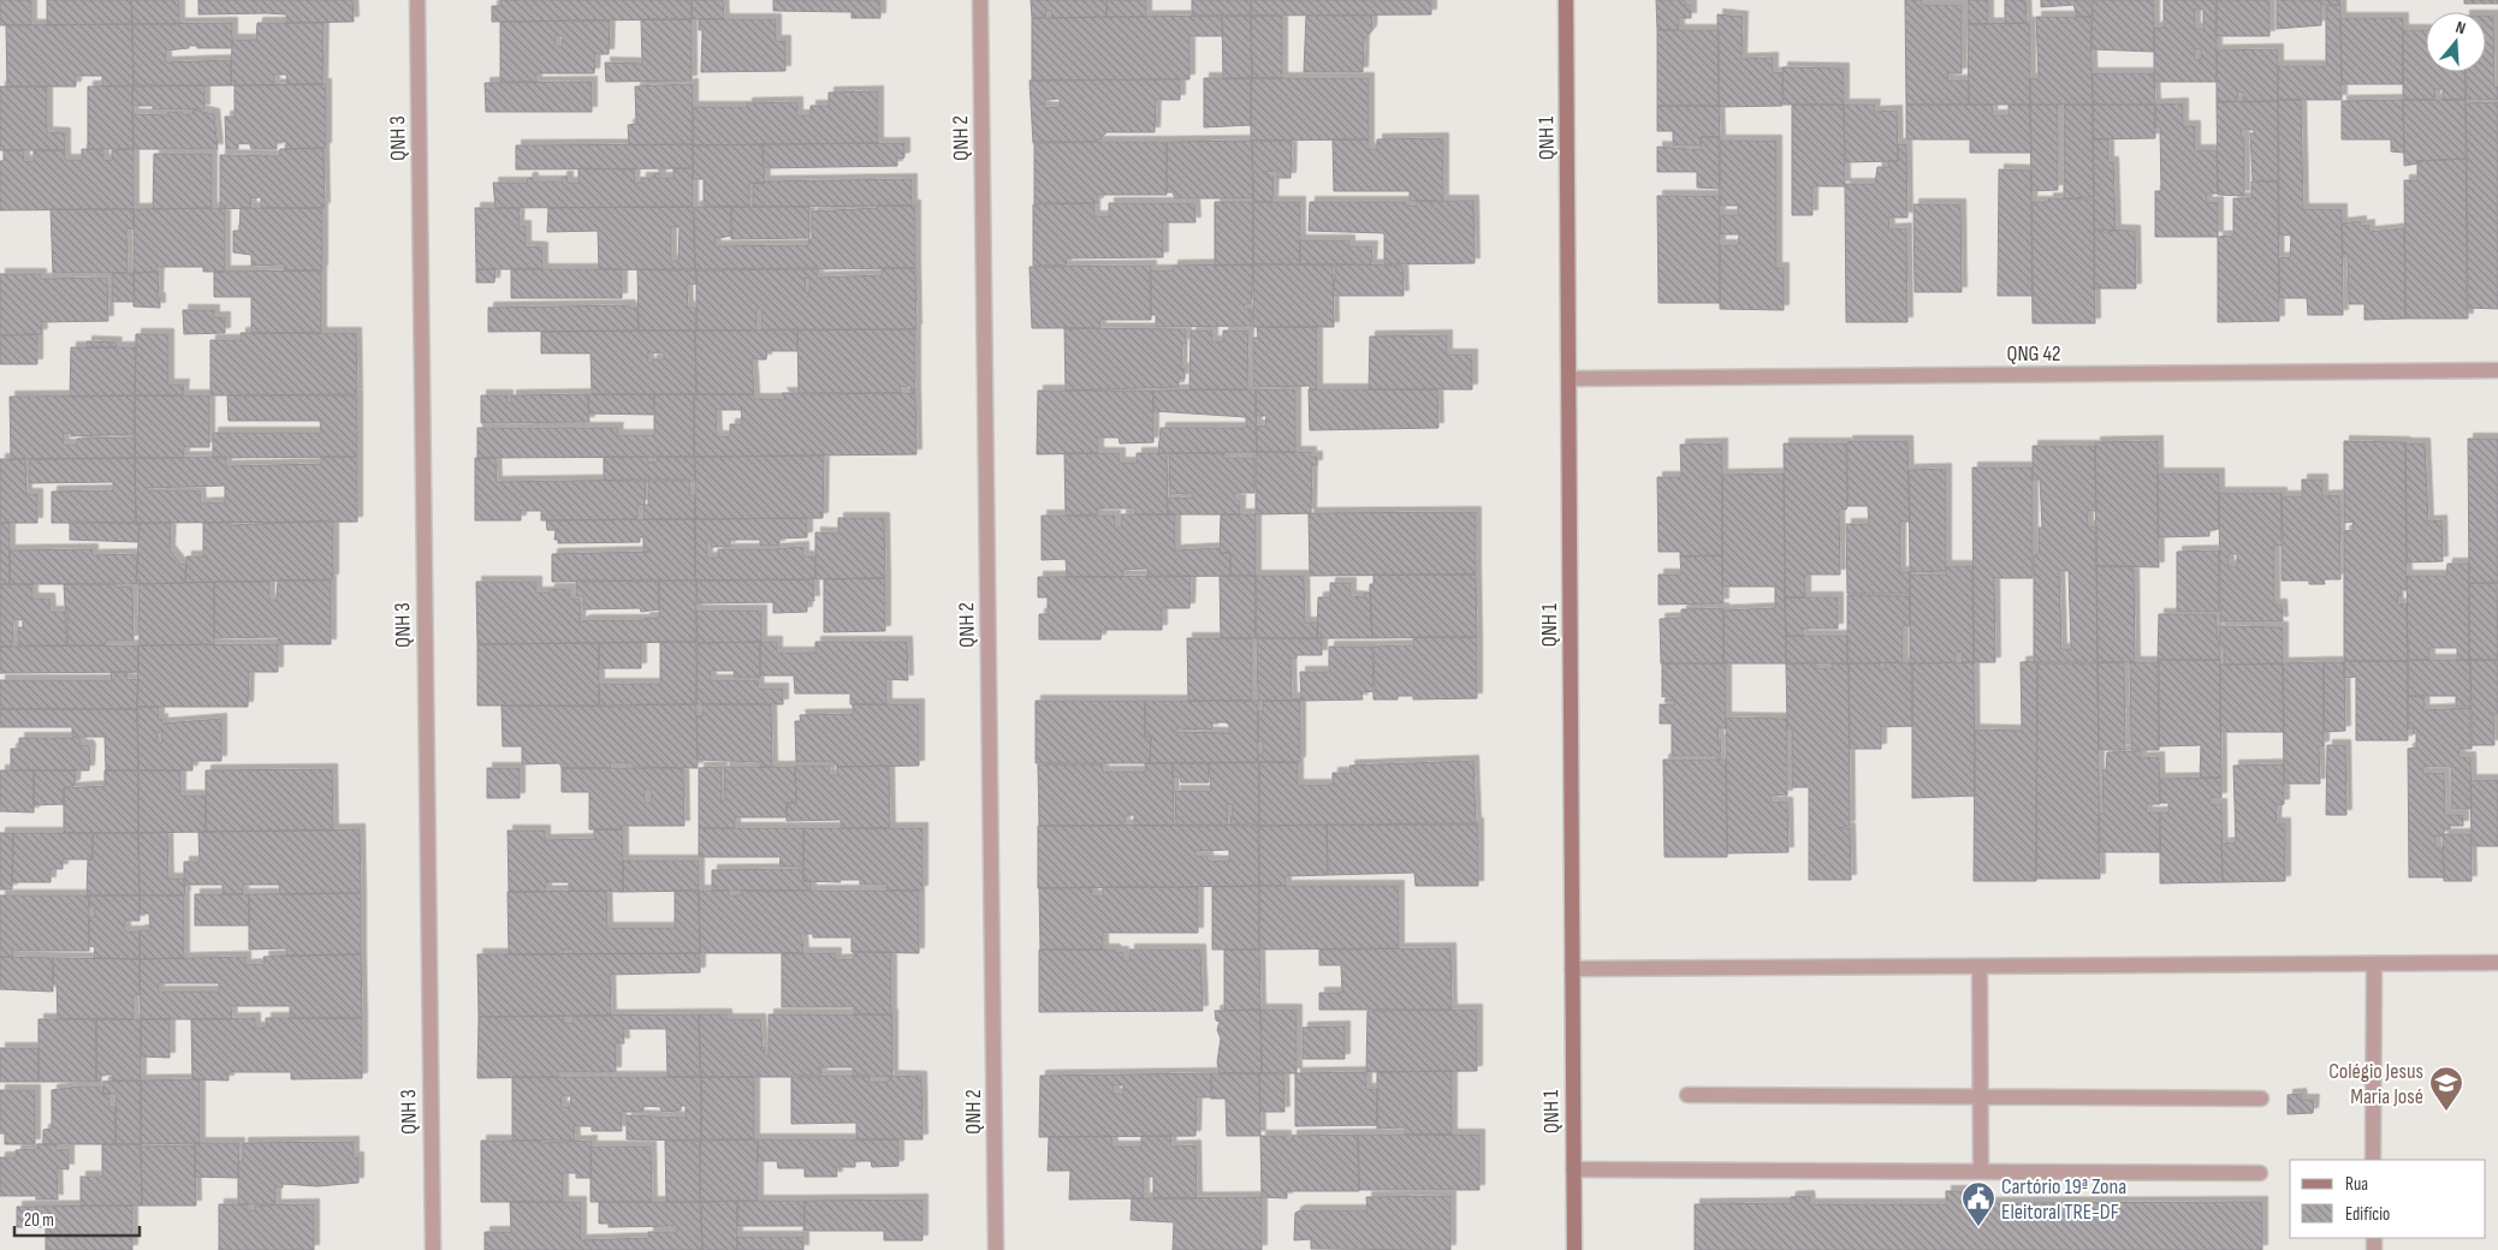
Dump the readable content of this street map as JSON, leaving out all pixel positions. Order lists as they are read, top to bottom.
{
  "streets": {
    "street": [
      "QNH 3",
      "QNH 2",
      "QNH 1",
      "QNG 42"
    ]
  },
  "crossings": [
    ["QNH 1", "QNG 42"]
  ],
  "places": {
    "school or university": ["Colégio Jesus Maria José"],
    "public building": ["Cartório 19ª Zona Eleitoral TRE-DF"]
  },
  "legend": ["Rua", "Edifício"],
  "scale_bar": "20 m",
  "north": "top"
}
